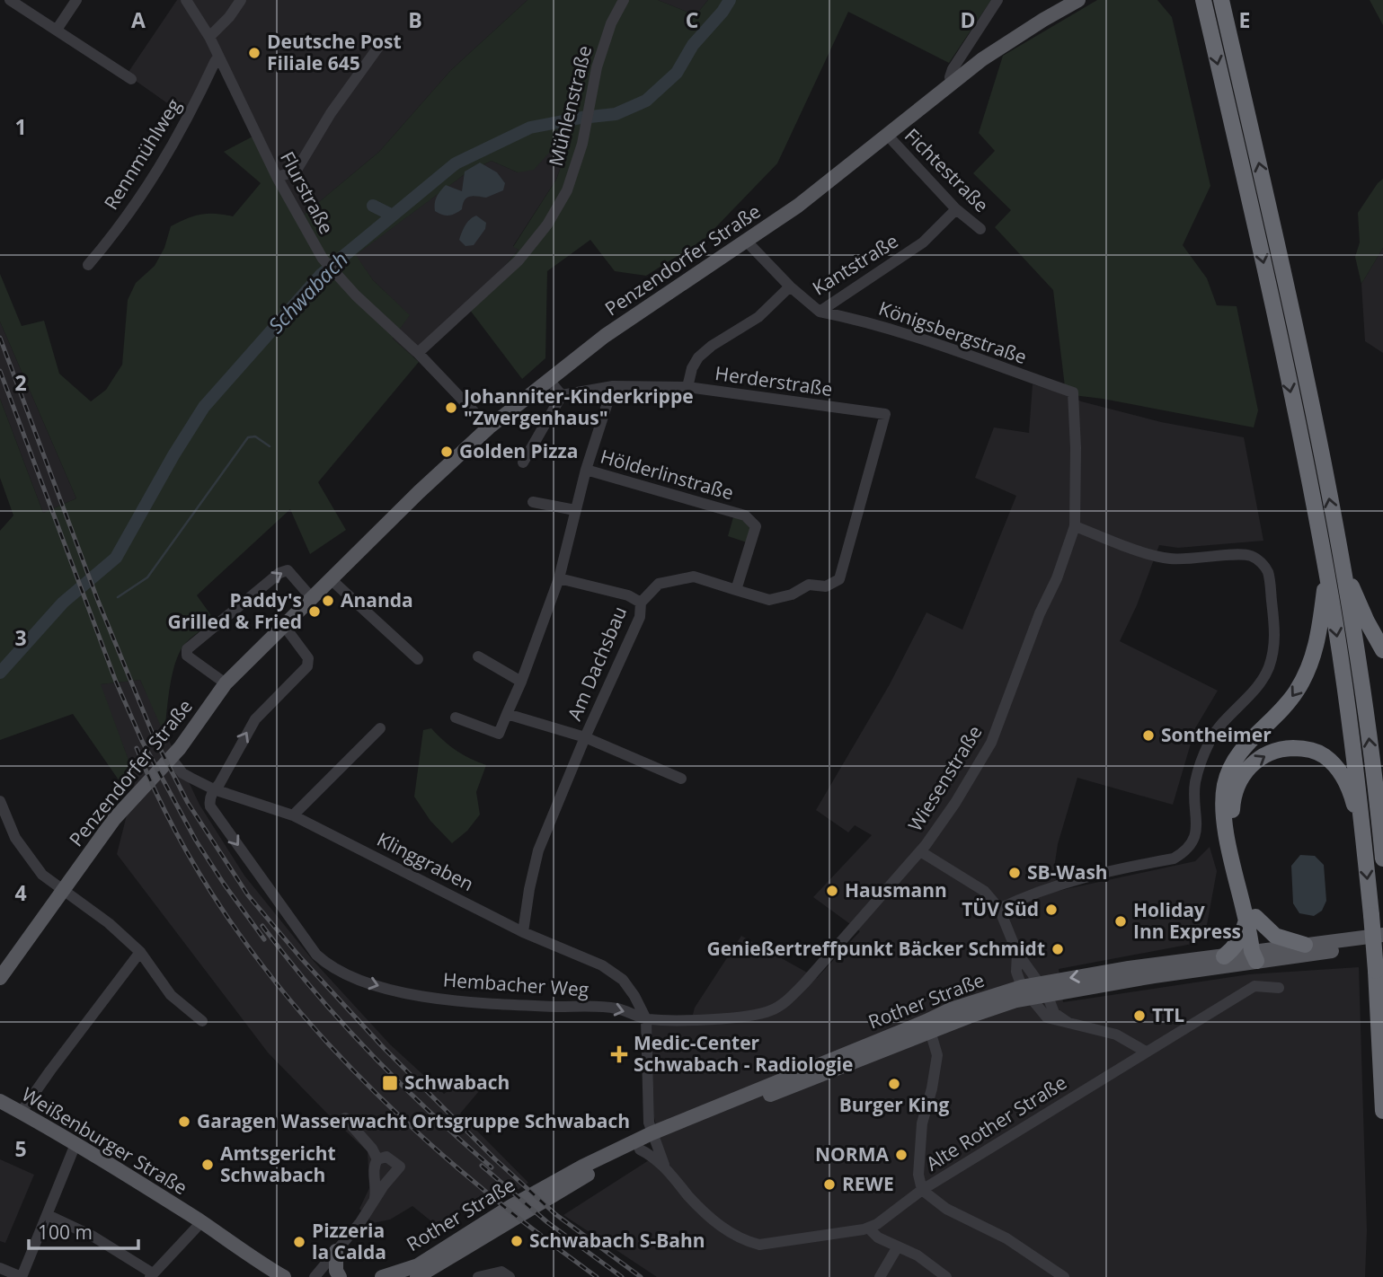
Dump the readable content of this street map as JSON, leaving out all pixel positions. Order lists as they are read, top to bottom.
{
  "streets": {
    "main road": ["Penzendorfer Straße", "Rother Straße", "Weißenburger Straße"],
    "street": [
      "Mühlenstraße",
      "Rennmühlweg",
      "Fichtestraße",
      "Flurstraße",
      "Kantstraße",
      "Königsbergstraße",
      "Herderstraße",
      "Hölderlinstraße",
      "Am Dachsbau",
      "Wiesenstraße",
      "Klinggraben",
      "Hembacher Weg",
      "Alte Rother Straße"
    ]
  },
  "crossings": [
    ["Mühlenstraße", "Flurstraße"],
    ["Rennmühlweg", "Flurstraße"],
    ["Fichtestraße", "Penzendorfer Straße"],
    ["Fichtestraße", "Kantstraße"],
    ["Flurstraße", "Penzendorfer Straße"],
    ["Penzendorfer Straße", "Kantstraße"],
    ["Penzendorfer Straße", "Klinggraben"],
    ["Kantstraße", "Königsbergstraße"],
    ["Königsbergstraße", "Wiesenstraße"],
    ["Herderstraße", "Hölderlinstraße"],
    ["Am Dachsbau", "Klinggraben"],
    ["Wiesenstraße", "Klinggraben"],
    ["Wiesenstraße", "Hembacher Weg"],
    ["Klinggraben", "Hembacher Weg"],
    ["Rother Straße", "Alte Rother Straße"]
  ],
  "one_way": ["Hembacher Weg"],
  "water": ["Schwabach"],
  "places": {
    "other": [
      "Deutsche Post Filiale 645",
      "Johanniter-Kinderkrippe \"Zwergenhaus\"",
      "Golden Pizza",
      "Ananda",
      "Paddy's Grilled & Fried",
      "Sontheimer",
      "SB-Wash",
      "Hausmann",
      "TÜV Süd",
      "Holiday Inn Express",
      "Genießertreffpunkt Bäcker Schmidt",
      "TTL",
      "Burger King",
      "Garagen Wasserwacht Ortsgruppe Schwabach",
      "NORMA",
      "Amtsgericht Schwabach",
      "REWE",
      "Schwabach S-Bahn",
      "Pizzeria la Calda"
    ],
    "health": ["Medic-Center Schwabach - Radiologie"],
    "transit": ["Schwabach"]
  },
  "scale_bar": "100 m",
  "grid": {
    "columns": [
      "A",
      "B",
      "C",
      "D",
      "E"
    ],
    "rows": [
      "1",
      "2",
      "3",
      "4",
      "5"
    ]
  }
}
